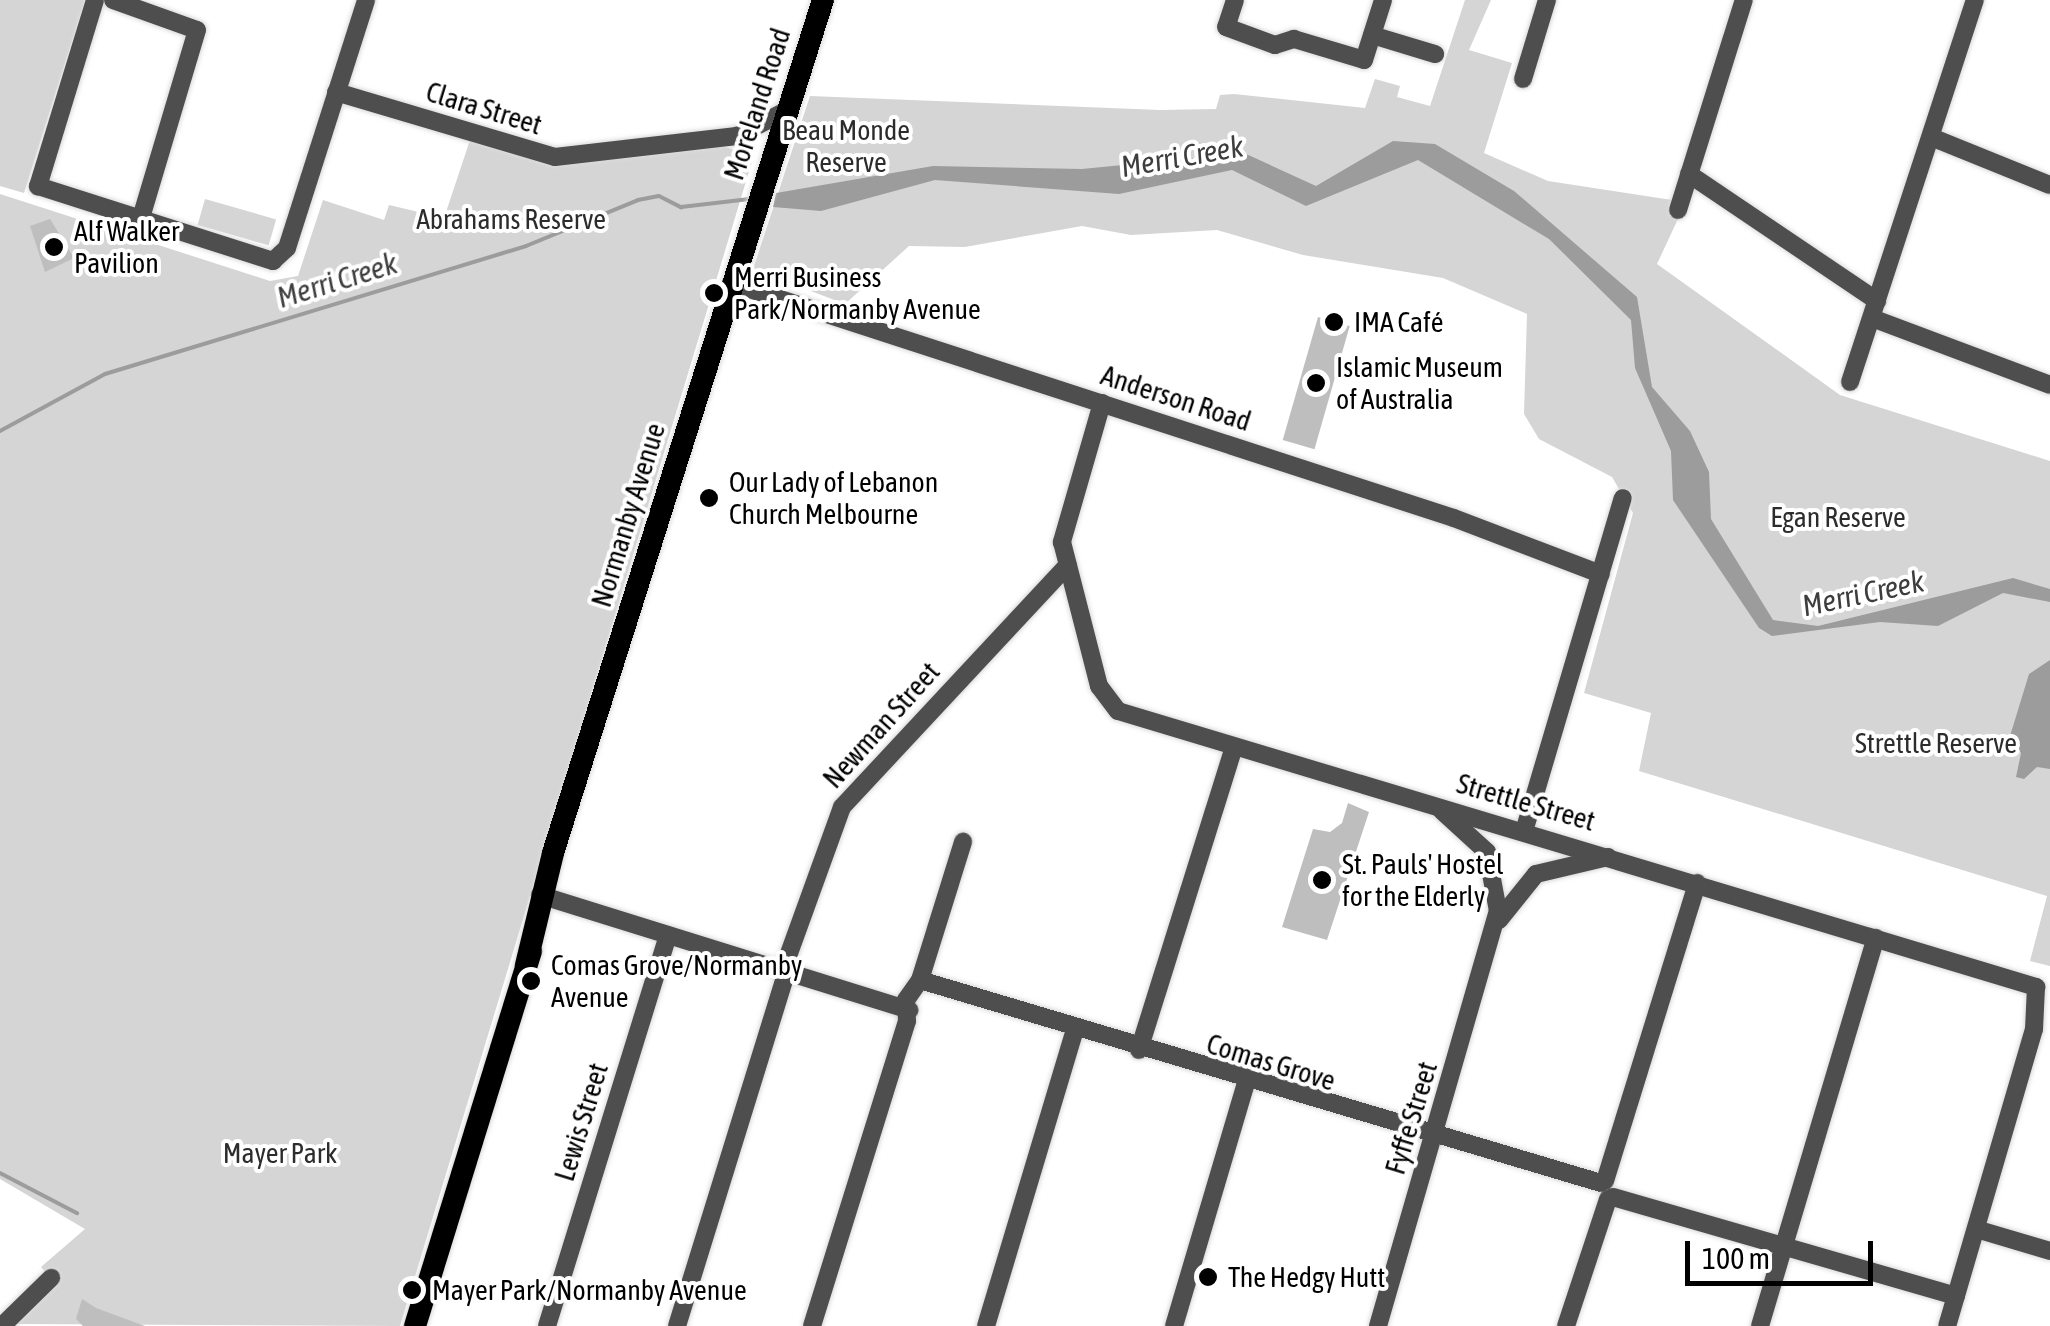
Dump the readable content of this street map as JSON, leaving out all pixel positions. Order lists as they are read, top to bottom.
{
  "streets": {
    "main road": ["Moreland Road", "Normanby Avenue"],
    "street": [
      "Clara Street",
      "Anderson Road",
      "Newman Street",
      "Strettle Street",
      "Comas Grove",
      "Fyffe Street",
      "Lewis Street"
    ]
  },
  "crossings": [
    ["Moreland Road", "Clara Street"],
    ["Moreland Road", "Normanby Avenue"],
    ["Anderson Road", "Normanby Avenue"],
    ["Normanby Avenue", "Comas Grove"],
    ["Newman Street", "Comas Grove"],
    ["Strettle Street", "Fyffe Street"],
    ["Comas Grove", "Fyffe Street"],
    ["Comas Grove", "Lewis Street"]
  ],
  "water": ["Merri Creek"],
  "parks": [
    "Beau Monde Reserve",
    "Abrahams Reserve",
    "Egan Reserve",
    "Strettle Reserve",
    "Mayer Park"
  ],
  "places": [
    "Alf Walker Pavilion",
    "Merri Business Park/Normanby Avenue",
    "IMA Café",
    "Islamic Museum of Australia",
    "Our Lady of Lebanon Church Melbourne",
    "St. Pauls' Hostel for the Elderly",
    "Comas Grove/Normanby Avenue",
    "The Hedgy Hutt",
    "Mayer Park/Normanby Avenue"
  ],
  "scale_bar": "100 m"
}
